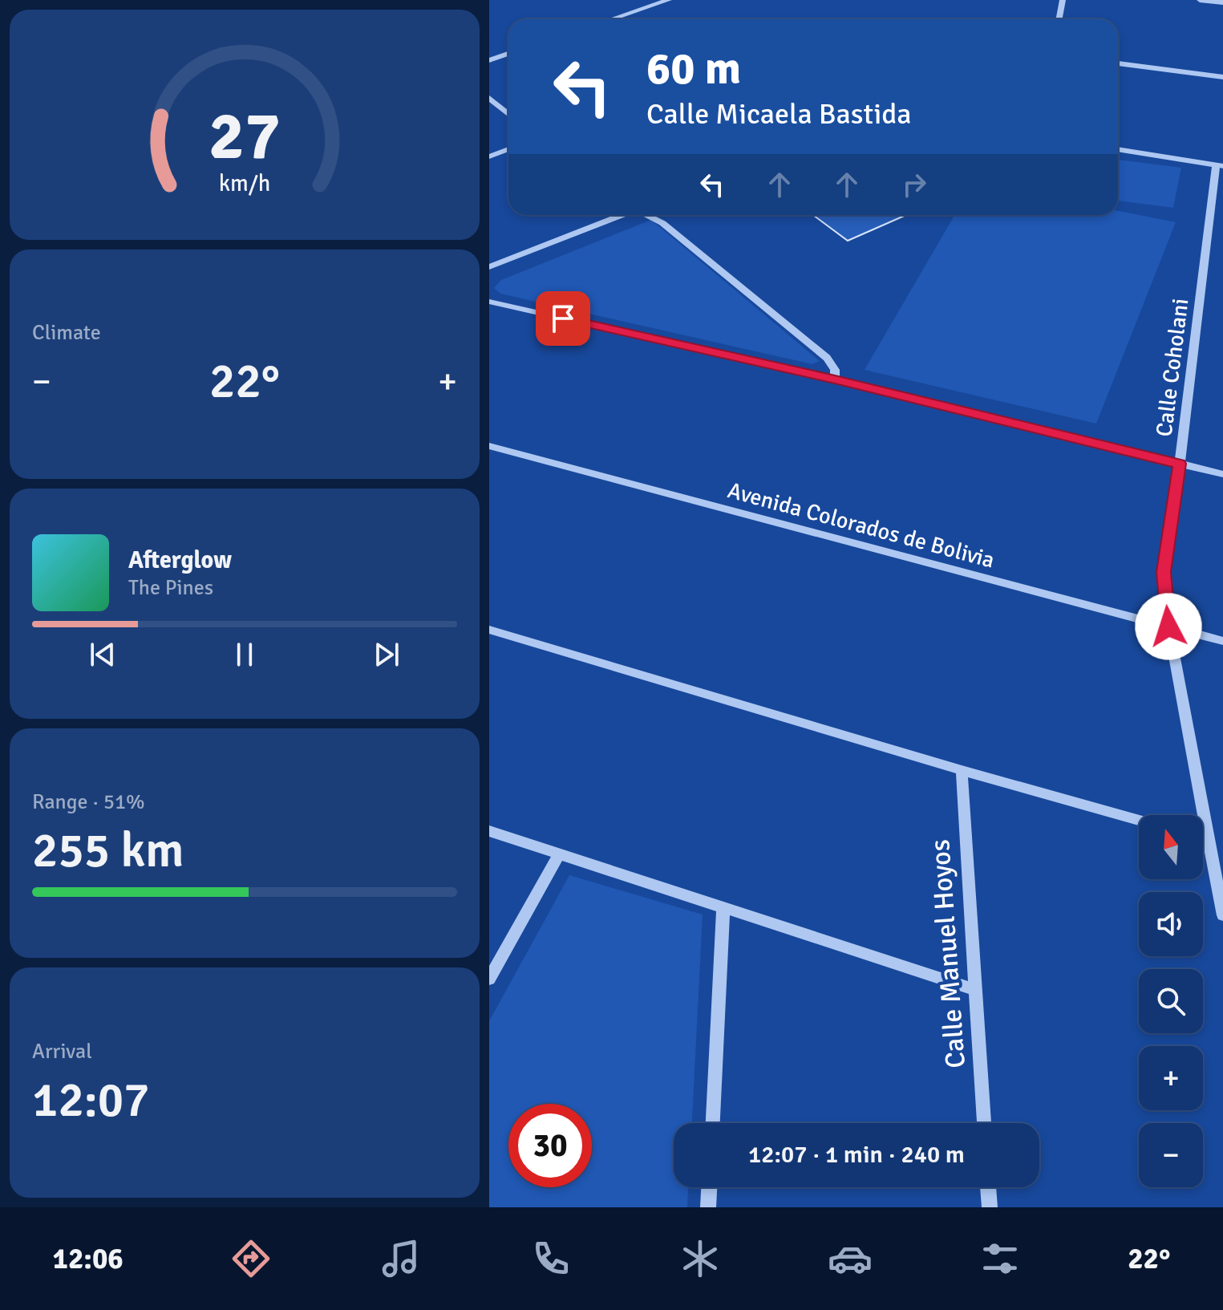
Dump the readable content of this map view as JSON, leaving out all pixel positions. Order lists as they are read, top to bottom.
{
  "streets": {
    "street": ["Calle Coholani", "Avenida Colorados de Bolivia", "Calle Manuel Hoyos"]
  },
  "crossings": [
    ["Calle Coholani", "Avenida Colorados de Bolivia"]
  ],
  "north": "top",
  "page": {
    "turn": ["60 m", "Calle Micaela Bastida"],
    "tile": [
      "Climate",
      ["Range · 51%", "255 km"],
      ["Arrival", "12:07"]
    ],
    "heat": ["−", "22°", "+"],
    "song": ["Afterglow", "The Pines"],
    "map_buttons": ["+", "−"],
    "limit": "30",
    "trip": "12:07 · 1 min · 240 m",
    "tabs": ["12:06", "22°"],
    "gauge": ["27", "km/h"]
  }
}
